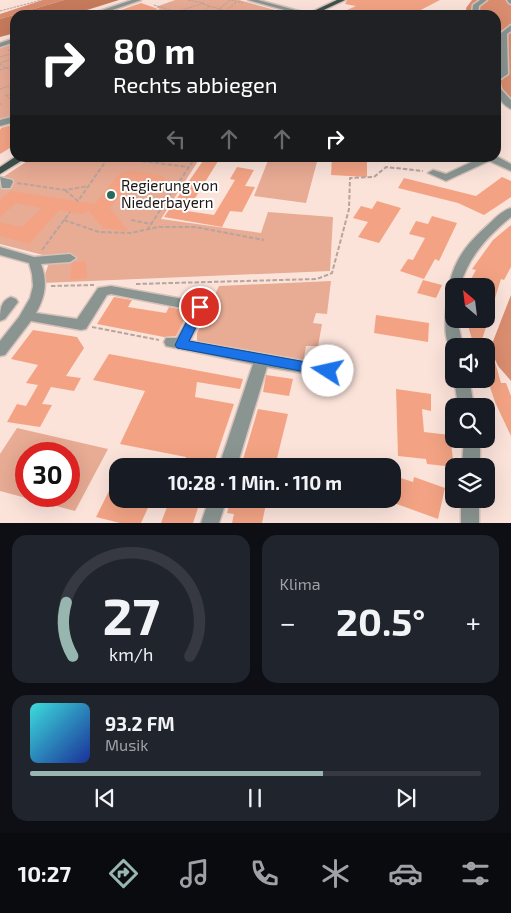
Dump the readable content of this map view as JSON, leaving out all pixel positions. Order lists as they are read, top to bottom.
{
  "places": ["Regierung von Niederbayern"],
  "north": "top left",
  "page": {
    "turn": ["80 m", "Rechts abbiegen"],
    "limit": "30",
    "trip": "10:28 · 1 Min. · 110 m",
    "tile": "Klima",
    "heat": ["−", "20.5°", "+"],
    "song": ["93.2 FM", "Musik"],
    "tabs": "10:27",
    "gauge": ["27", "km/h"]
  }
}
